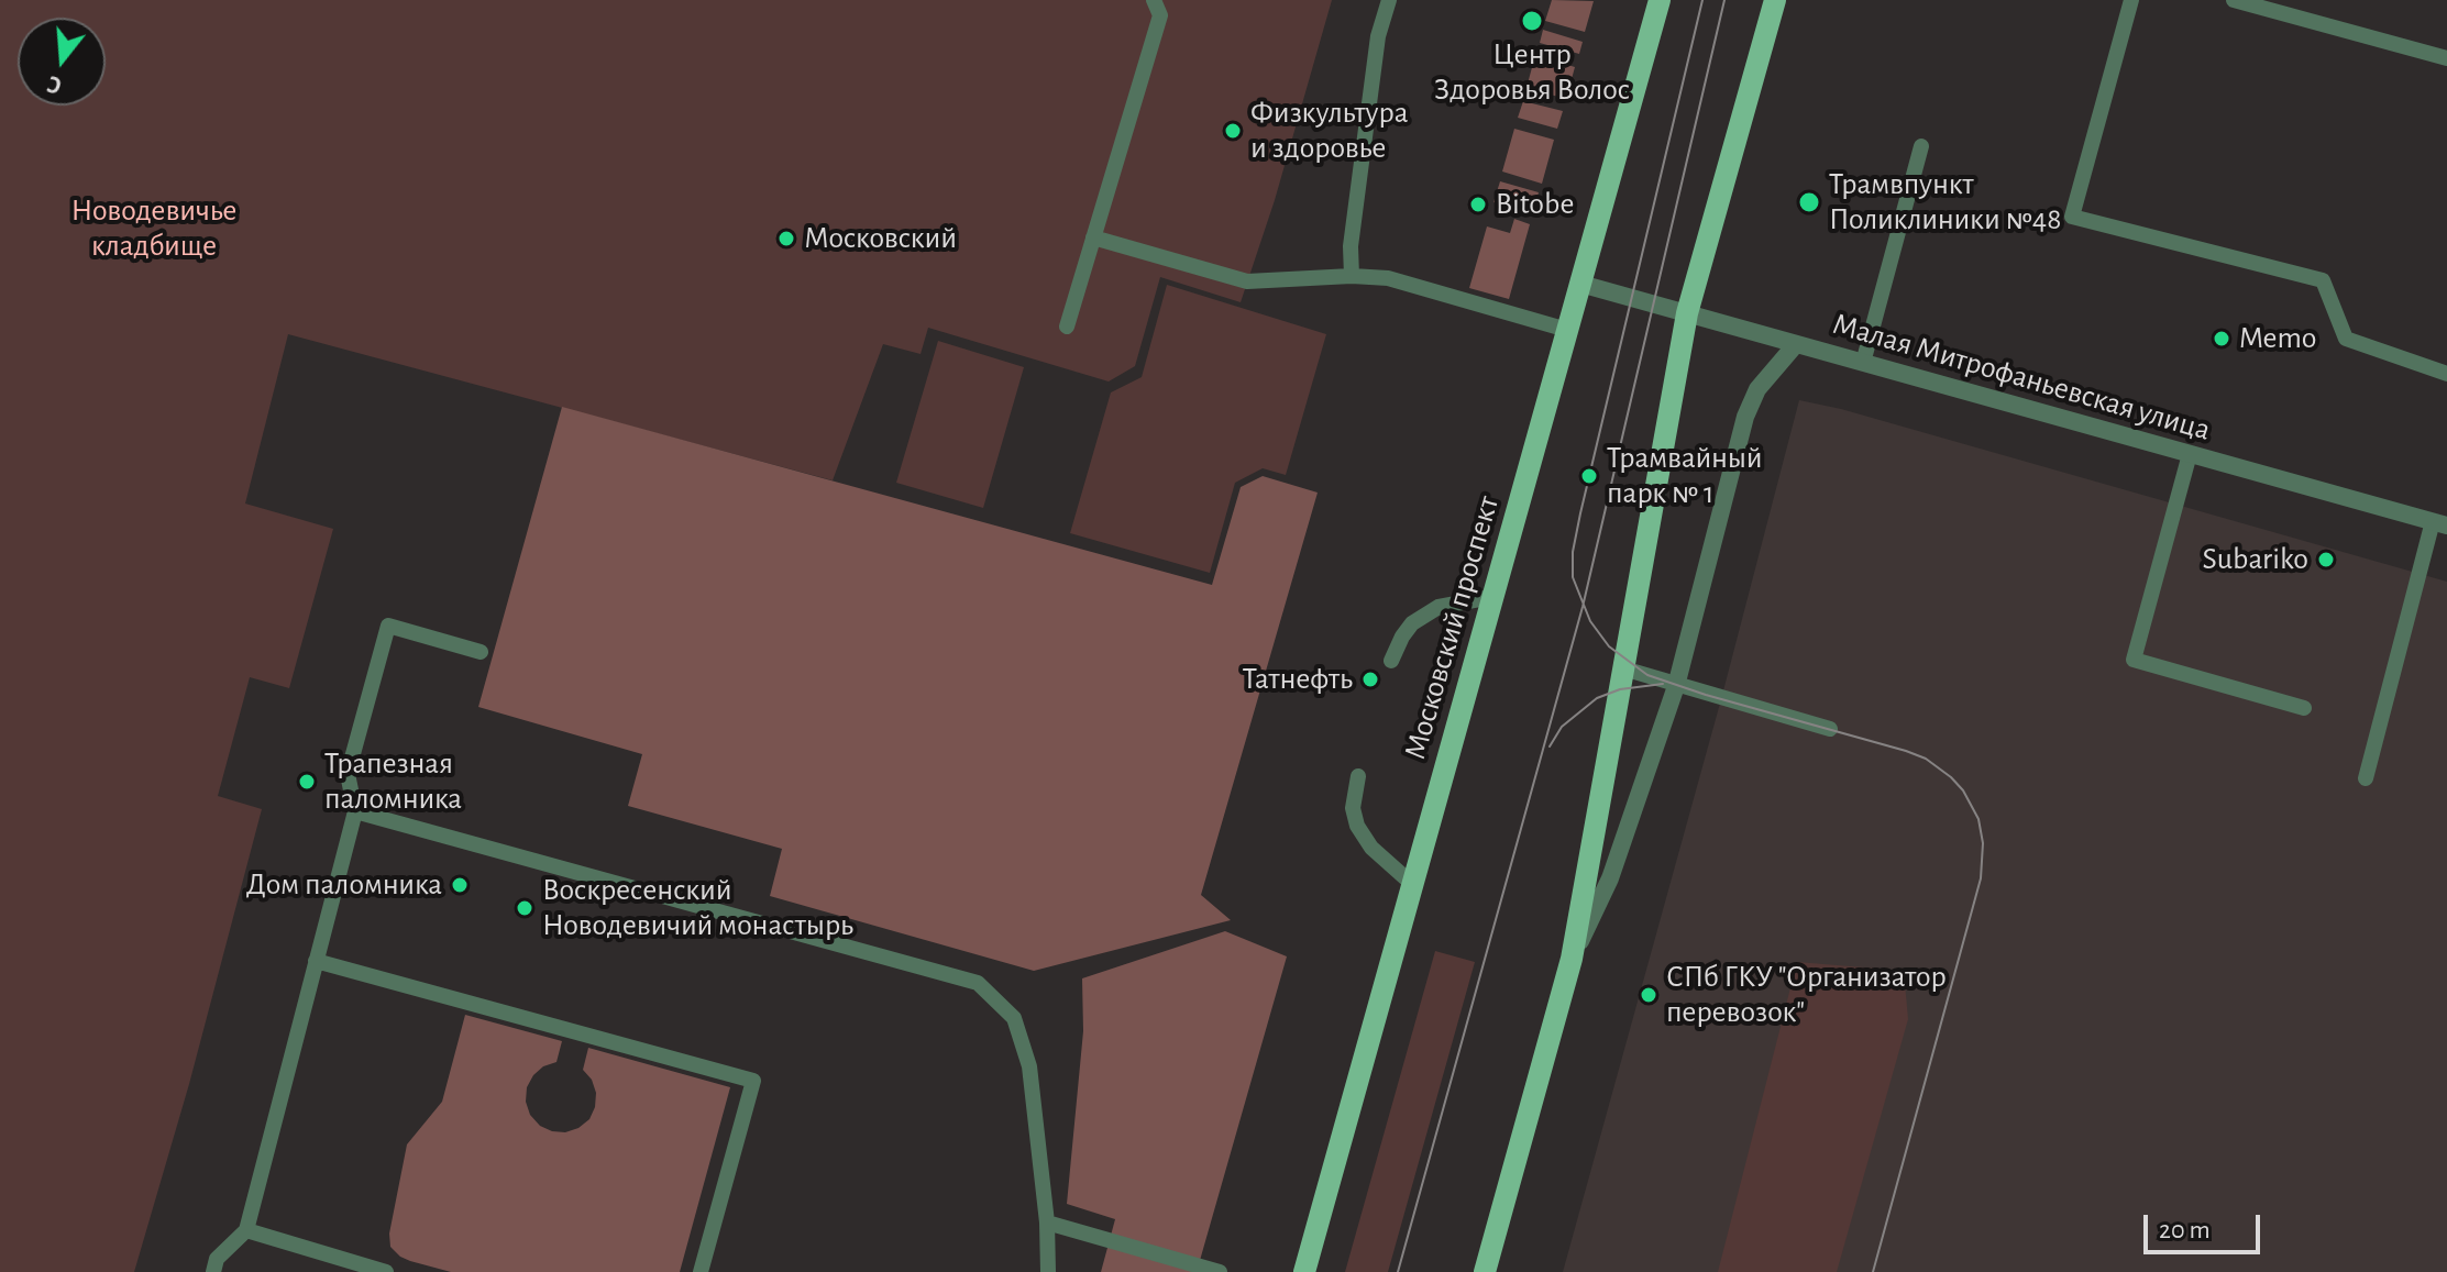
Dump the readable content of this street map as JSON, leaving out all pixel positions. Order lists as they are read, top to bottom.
{
  "streets": {
    "main road": ["Московский проспект"],
    "street": ["Малая Митрофаньевская улица"]
  },
  "crossings": [
    ["Малая Митрофаньевская улица", "Московский проспект"]
  ],
  "parks": ["Новодевичье кладбище"],
  "places": [
    "Центр Здоровья Волос",
    "Физкультура и здоровье",
    "Трамвпункт Поликлиники №48",
    "Bitobe",
    "Московский",
    "Memo",
    "Трамвайный парк № 1",
    "Subariko",
    "Татнефть",
    "Трапезная паломника",
    "Дом паломника",
    "Воскресенский Новодевичий монастырь",
    "СПб ГКУ \"Организатор перевозок\""
  ],
  "scale_bar": "20 m",
  "north": "bottom"
}
